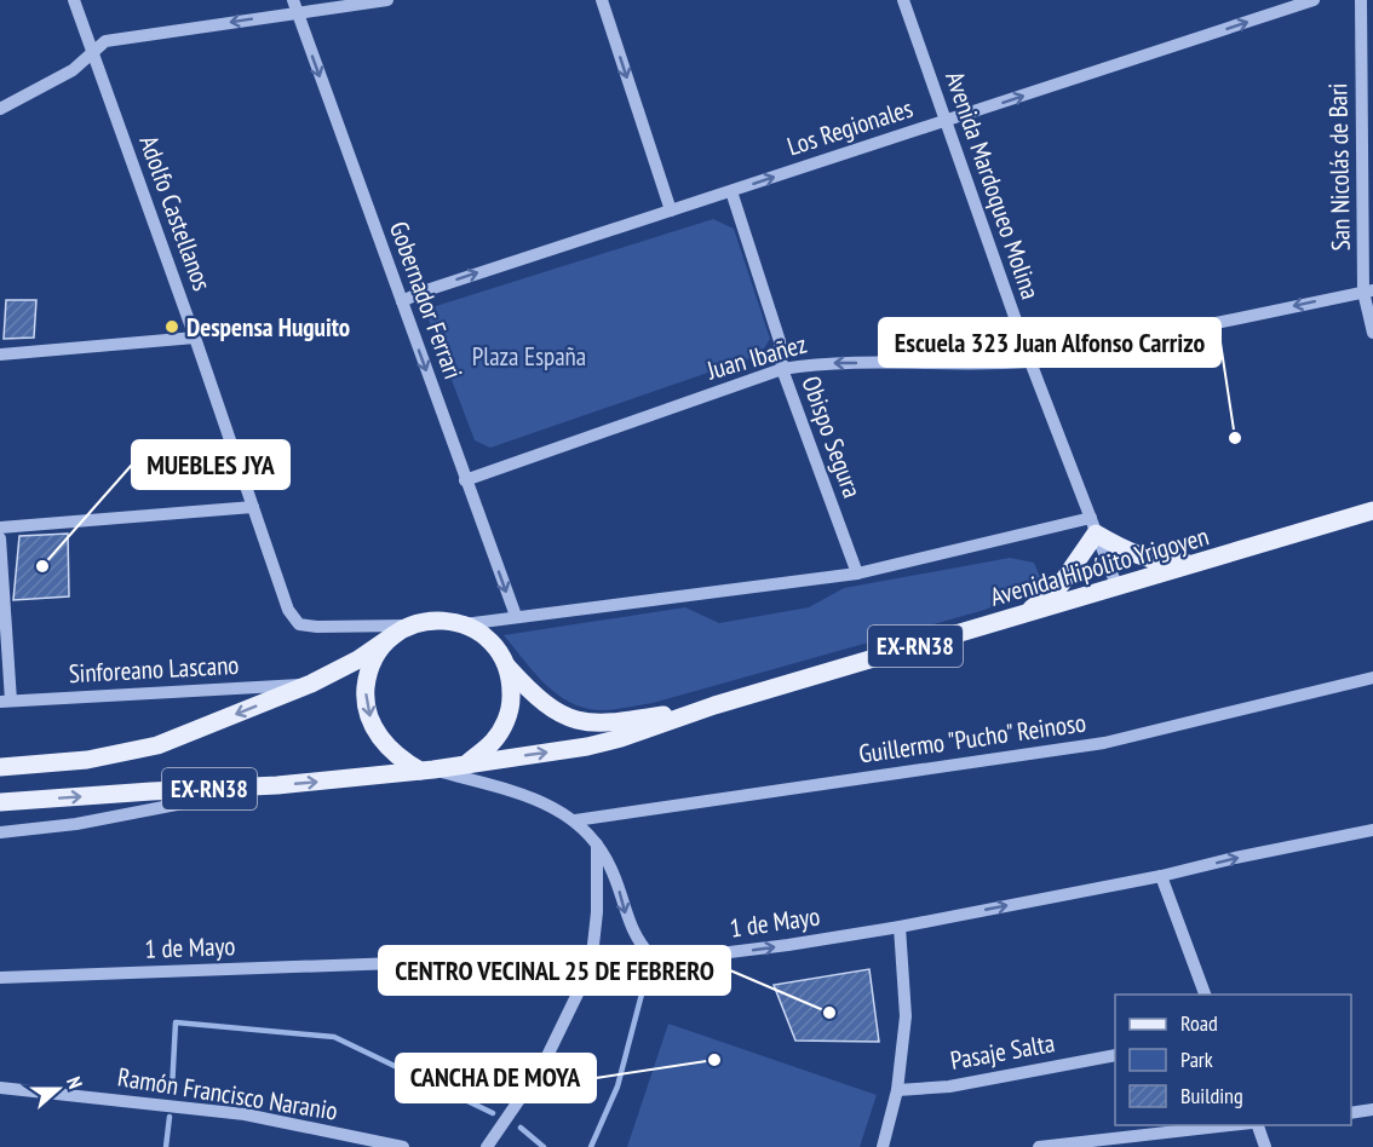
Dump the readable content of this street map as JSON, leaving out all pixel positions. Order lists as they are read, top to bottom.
{
  "streets": {
    "main road": ["Avenida Hipólito Yrigoyen", "EX-RN38"],
    "street": [
      "Los Regionales",
      "San Nicolás de Bari",
      "Avenida Mardoqueo Molina",
      "Adolfo Castellanos",
      "Gobernador Ferrari",
      "Juan Ibañez",
      "Obispo Segura",
      "Sinforeano Lascano",
      "Guillermo \"Pucho\" Reinoso",
      "1 de Mayo",
      "Pasaje Salta",
      "Ramón Francisco Naranio"
    ]
  },
  "crossings": [
    ["Los Regionales", "Avenida Mardoqueo Molina"],
    ["Los Regionales", "Gobernador Ferrari"],
    ["Los Regionales", "Obispo Segura"],
    ["San Nicolás de Bari", "Juan Ibañez"],
    ["Avenida Mardoqueo Molina", "Juan Ibañez"],
    ["Avenida Mardoqueo Molina", "Avenida Hipólito Yrigoyen"],
    ["Adolfo Castellanos", "Avenida Hipólito Yrigoyen"],
    ["Adolfo Castellanos", "EX-RN38"],
    ["Gobernador Ferrari", "Juan Ibañez"],
    ["Juan Ibañez", "Obispo Segura"],
    ["Avenida Hipólito Yrigoyen", "EX-RN38"],
    ["EX-RN38", "Sinforeano Lascano"]
  ],
  "one_way": [
    "Los Regionales",
    "Gobernador Ferrari",
    "Juan Ibañez",
    "1 de Mayo"
  ],
  "parks": ["Plaza España"],
  "places": [
    "Despensa Huguito",
    "Escuela 323 Juan Alfonso Carrizo",
    "MUEBLES JYA",
    "CENTRO VECINAL 25 DE FEBRERO",
    "CANCHA DE MOYA"
  ],
  "legend": ["Road", "Park", "Building"],
  "north": "right"
}
